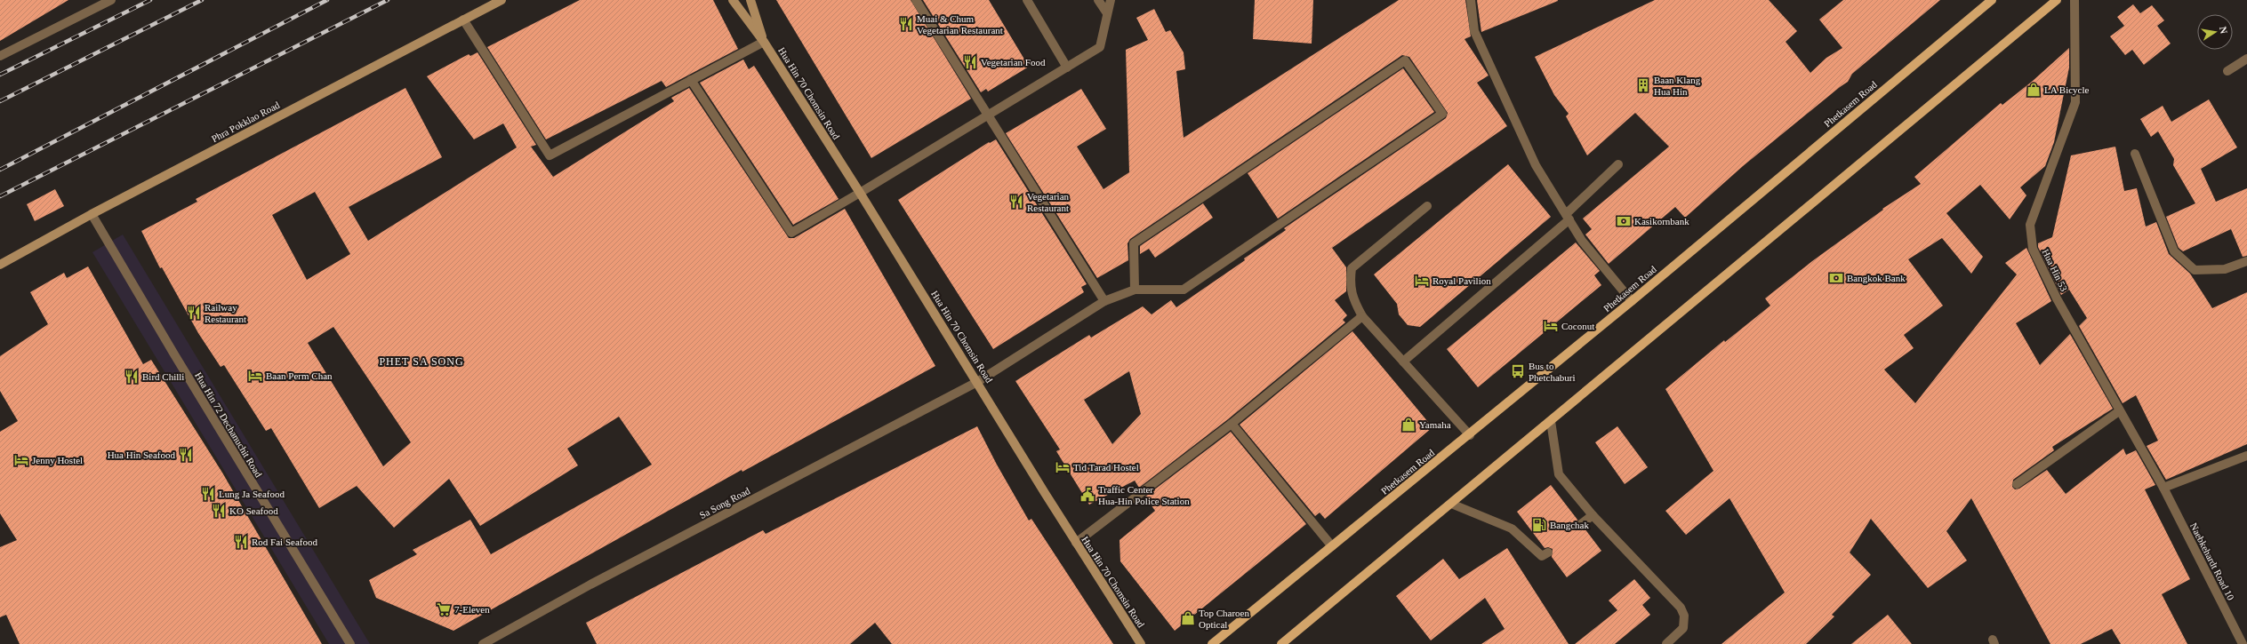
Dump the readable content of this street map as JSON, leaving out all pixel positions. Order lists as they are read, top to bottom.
{
  "streets": {
    "main road": ["Hua Hin 70 Chomsin Road", "Phetkasem Road", "Phra Pokklao Road"],
    "street": [
      "Hua Hin 53",
      "Hua Hin 72 Dechanuchit Road",
      "Sa Song Road",
      "Naebkehardt Road 10"
    ]
  },
  "crossings": [
    ["Hua Hin 70 Chomsin Road", "Sa Song Road"],
    ["Phra Pokklao Road", "Hua Hin 72 Dechanuchit Road"],
    ["Hua Hin 53", "Naebkehardt Road 10"]
  ],
  "districts": ["PHET SA SONG"],
  "places": {
    "restaurant": [
      "Muai & Chum Vegetarian Restaurant",
      "Vegetarian Food",
      "Vegetarian Restaurant",
      "Railway Restaurant",
      "Bird Chilli",
      "Hua Hin Seafood",
      "Lung Ja Seafood",
      "KO Seafood",
      "Rod Fai Seafood"
    ],
    "building": ["Baan Klang Hua Hin"],
    "shop": ["LA Bicycle", "Yamaha", "Top Charoen Optical"],
    "bank": ["Kasikornbank", "Bangkok Bank"],
    "hotel": [
      "Royal Pavilion",
      "Coconut",
      "Baan Perm Chan",
      "Jenny Hostel",
      "Tid Tarad Hostel"
    ],
    "bus stop": ["Bus to Phetchaburi"],
    "public building": ["Traffic Center Hua-Hin Police Station"],
    "fuel station": ["Bangchak"],
    "supermarket": ["7-Eleven"]
  },
  "north": "right"
}
